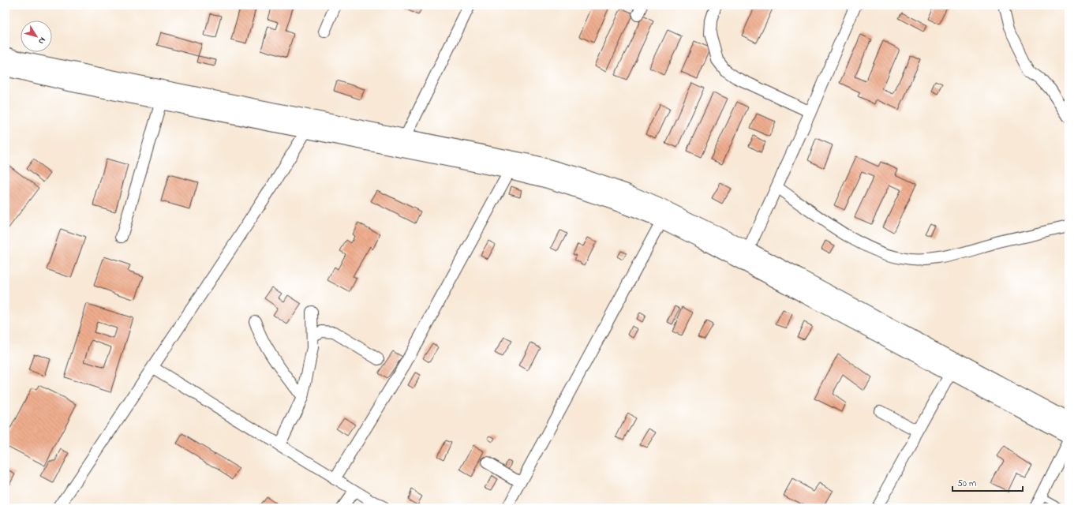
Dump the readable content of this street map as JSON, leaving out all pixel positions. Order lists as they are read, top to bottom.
{
  "scale_bar": "50 m",
  "north": "bottom right"
}
